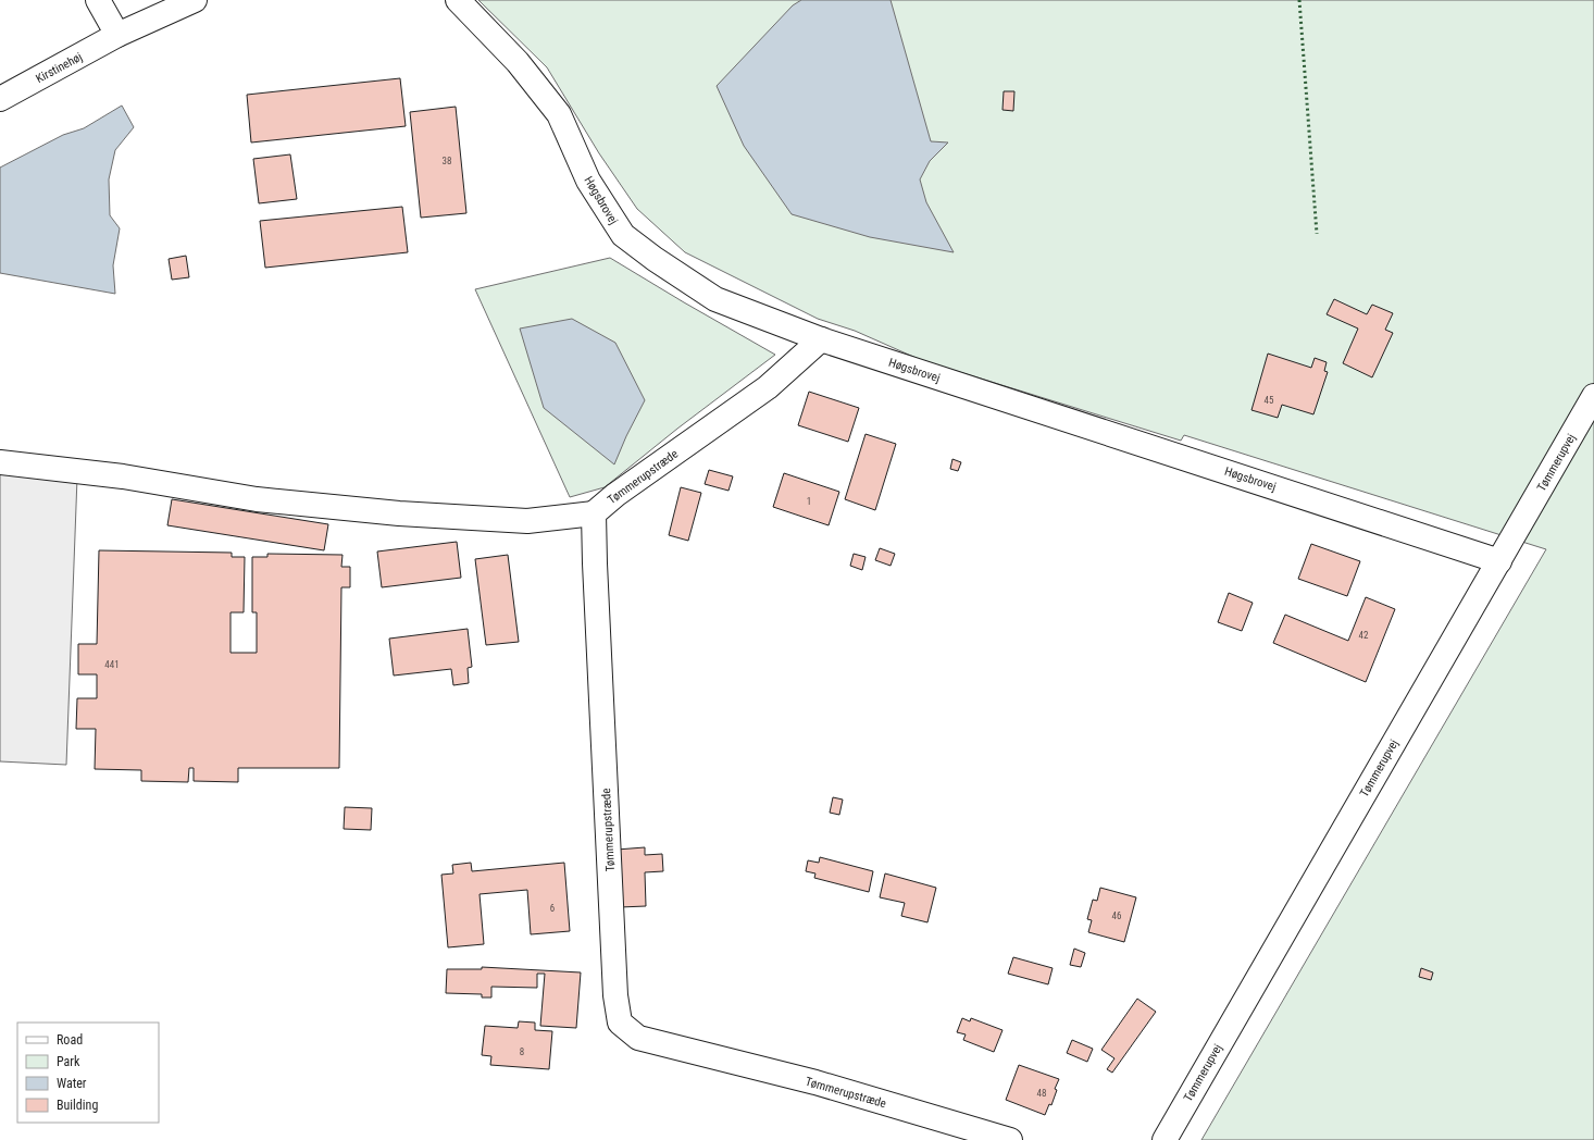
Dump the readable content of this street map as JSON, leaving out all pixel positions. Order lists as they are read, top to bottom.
{
  "streets": {
    "street": [
      "Kirstinehøj",
      "Høgsbrovej",
      "Tømmerupvej",
      "Tømmerupstræde"
    ]
  },
  "crossings": [
    ["Høgsbrovej", "Tømmerupvej"],
    ["Høgsbrovej", "Tømmerupstræde"]
  ],
  "house_numbers": [
    "38",
    "45",
    "1",
    "42",
    "441",
    "6",
    "46",
    "8",
    "48"
  ],
  "legend": [
    "Road",
    "Park",
    "Water",
    "Building"
  ]
}
